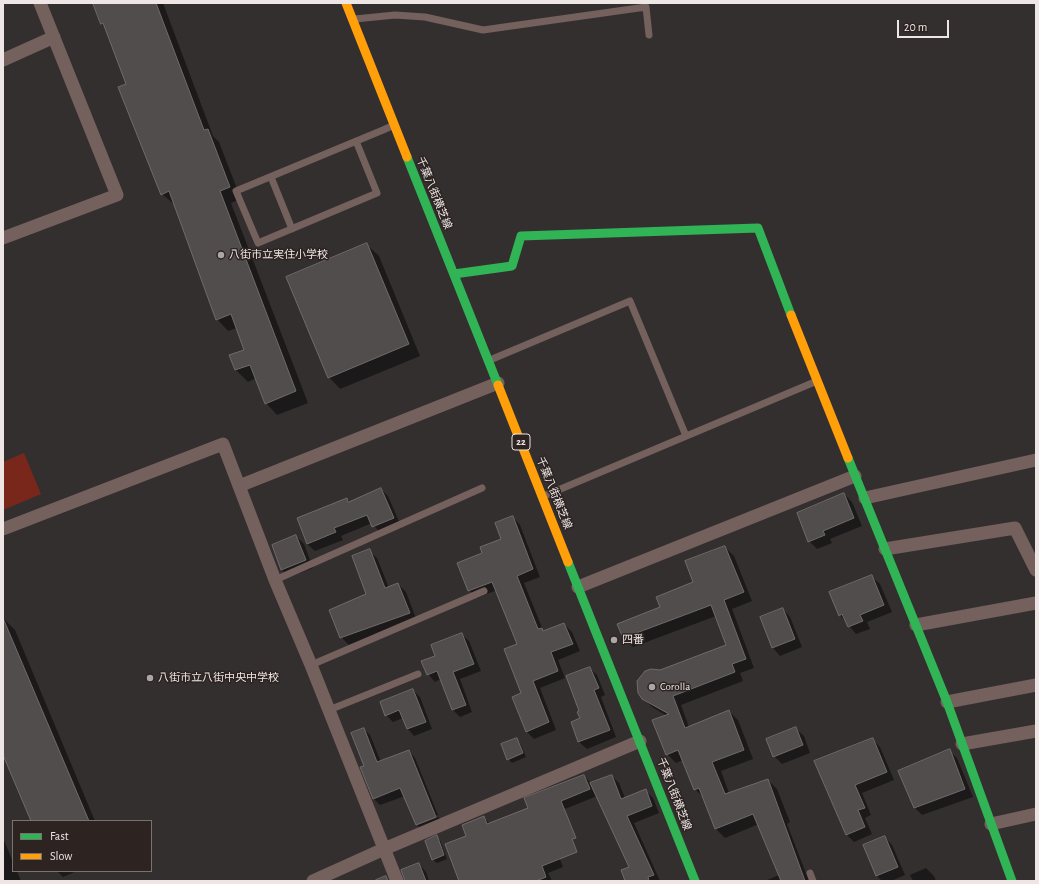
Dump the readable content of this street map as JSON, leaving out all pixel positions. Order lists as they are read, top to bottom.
{
  "streets": {
    "street": ["千葉八街横芝線", "22"]
  },
  "places": [
    "八街市立実住小学校",
    "四番",
    "八街市立八街中央中学校",
    "Corolla"
  ],
  "legend": ["Fast", "Slow"],
  "scale_bar": "20 m"
}
